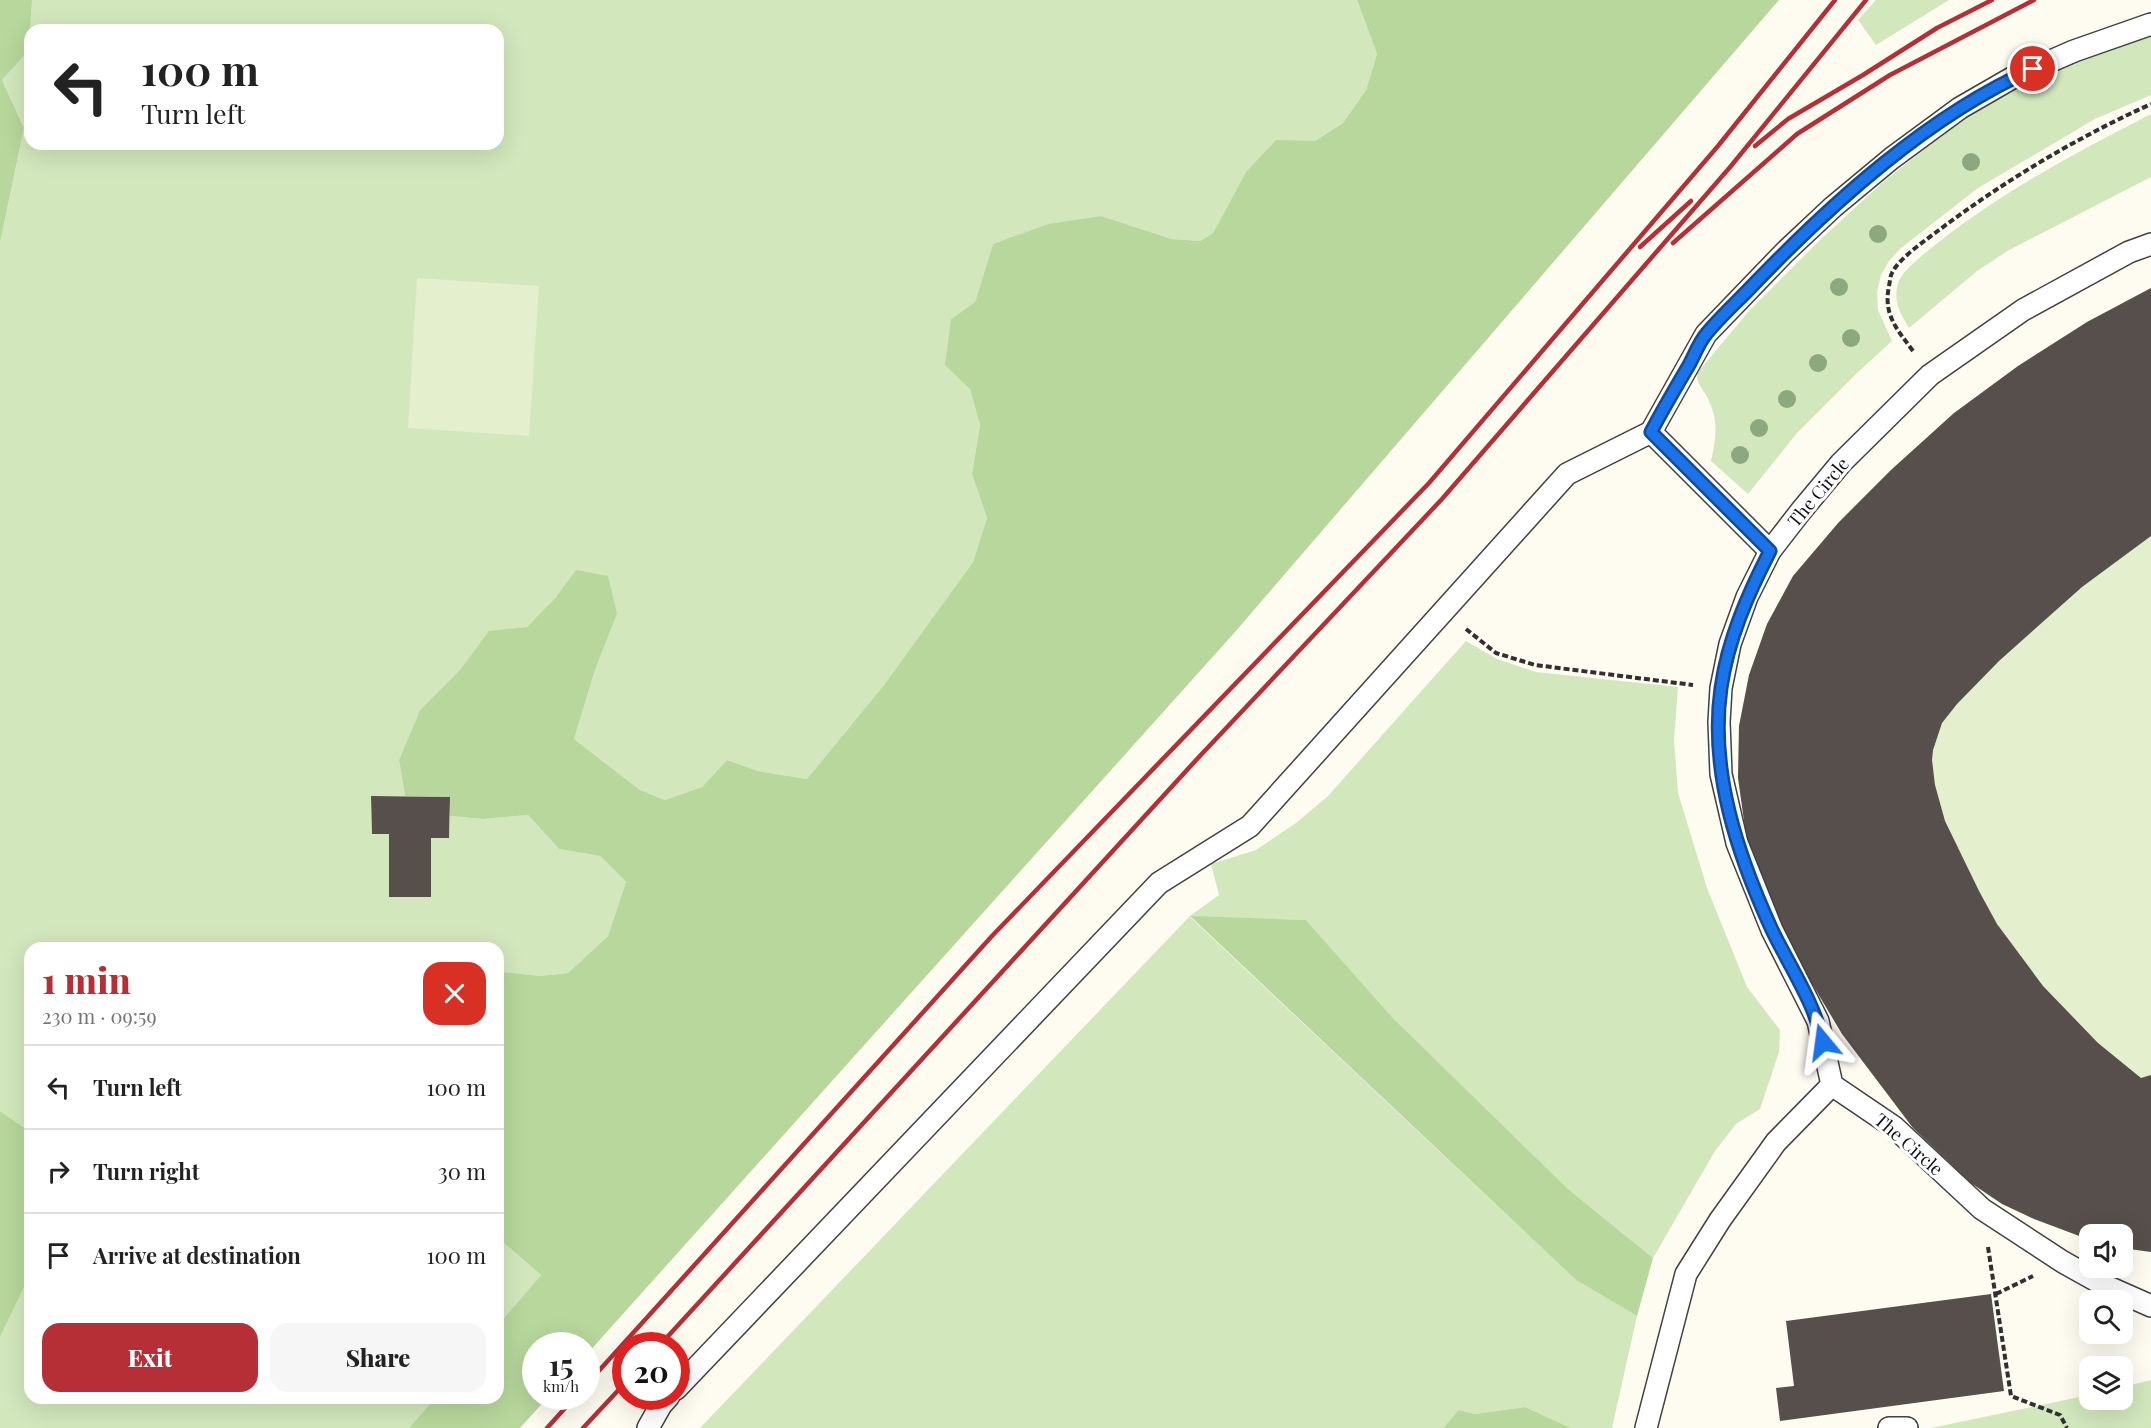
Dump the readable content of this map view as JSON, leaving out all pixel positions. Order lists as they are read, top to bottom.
{
  "streets": {
    "lane": ["The Circle"]
  },
  "page": {
    "turn": ["100 m", "Turn left"],
    "heading": ["1 min", "230 m · 09:59"],
    "list": [
      {
        "name": "Turn left",
        "value": "100 m"
      },
      {
        "name": "Turn right",
        "value": "30 m"
      },
      {
        "name": "Arrive at destination",
        "value": "100 m"
      }
    ],
    "buttons": ["Exit", "Share"],
    "speed": "15 km/h",
    "limit": "20"
  }
}
